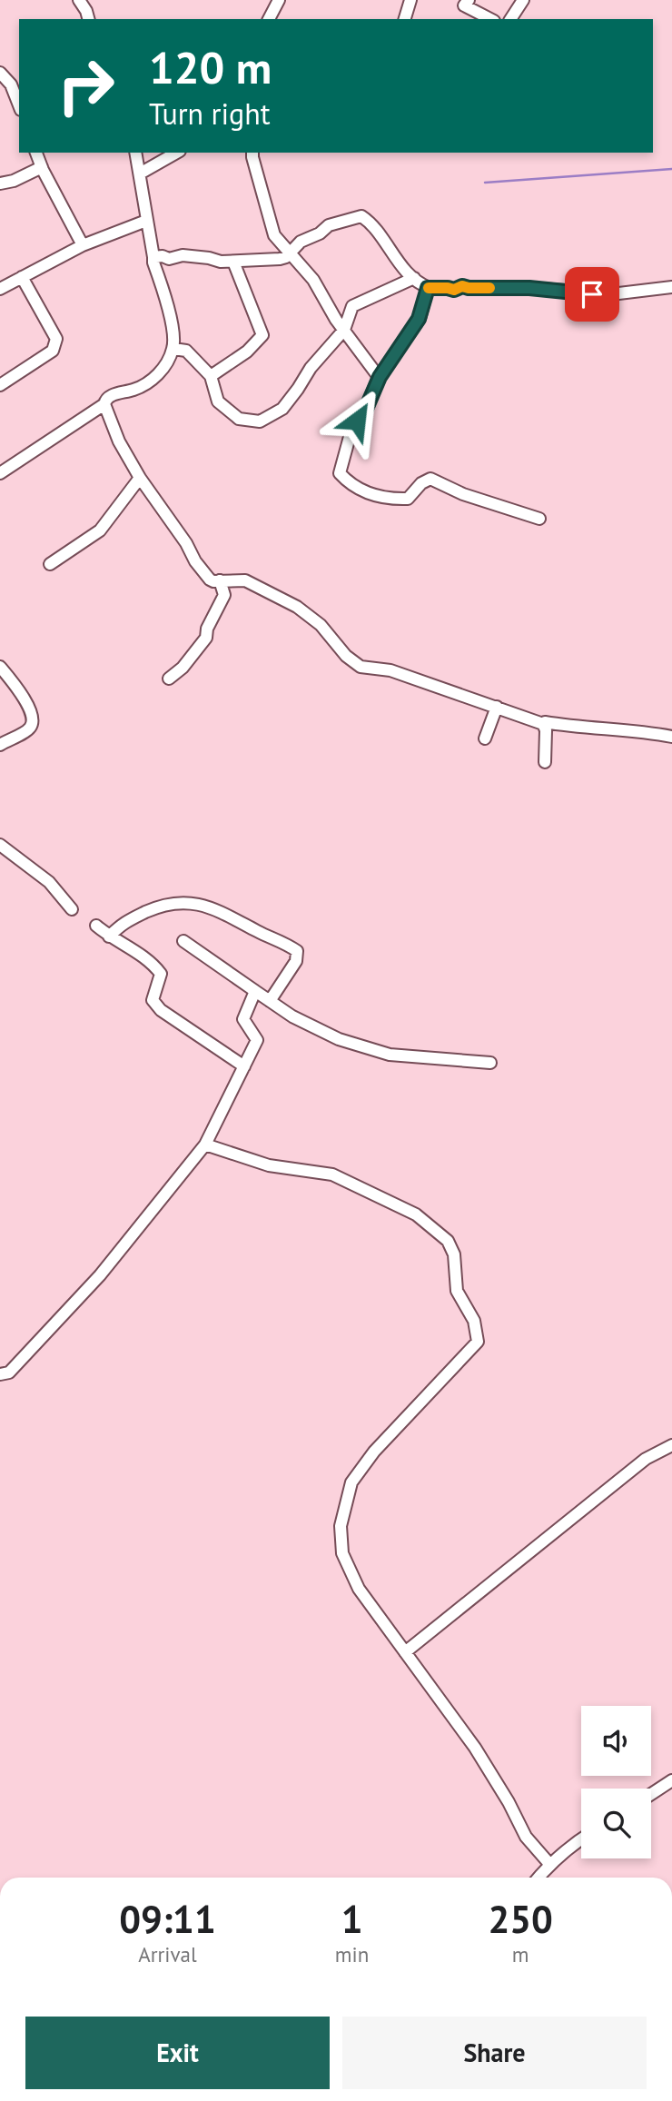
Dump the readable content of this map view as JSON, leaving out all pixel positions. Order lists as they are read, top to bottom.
{
  "page": {
    "turn": ["120 m", "Turn right"],
    "eta": [
      "09:11",
      "Arrival",
      "1",
      "min",
      "250",
      "m"
    ],
    "buttons": ["Exit", "Share"]
  }
}
